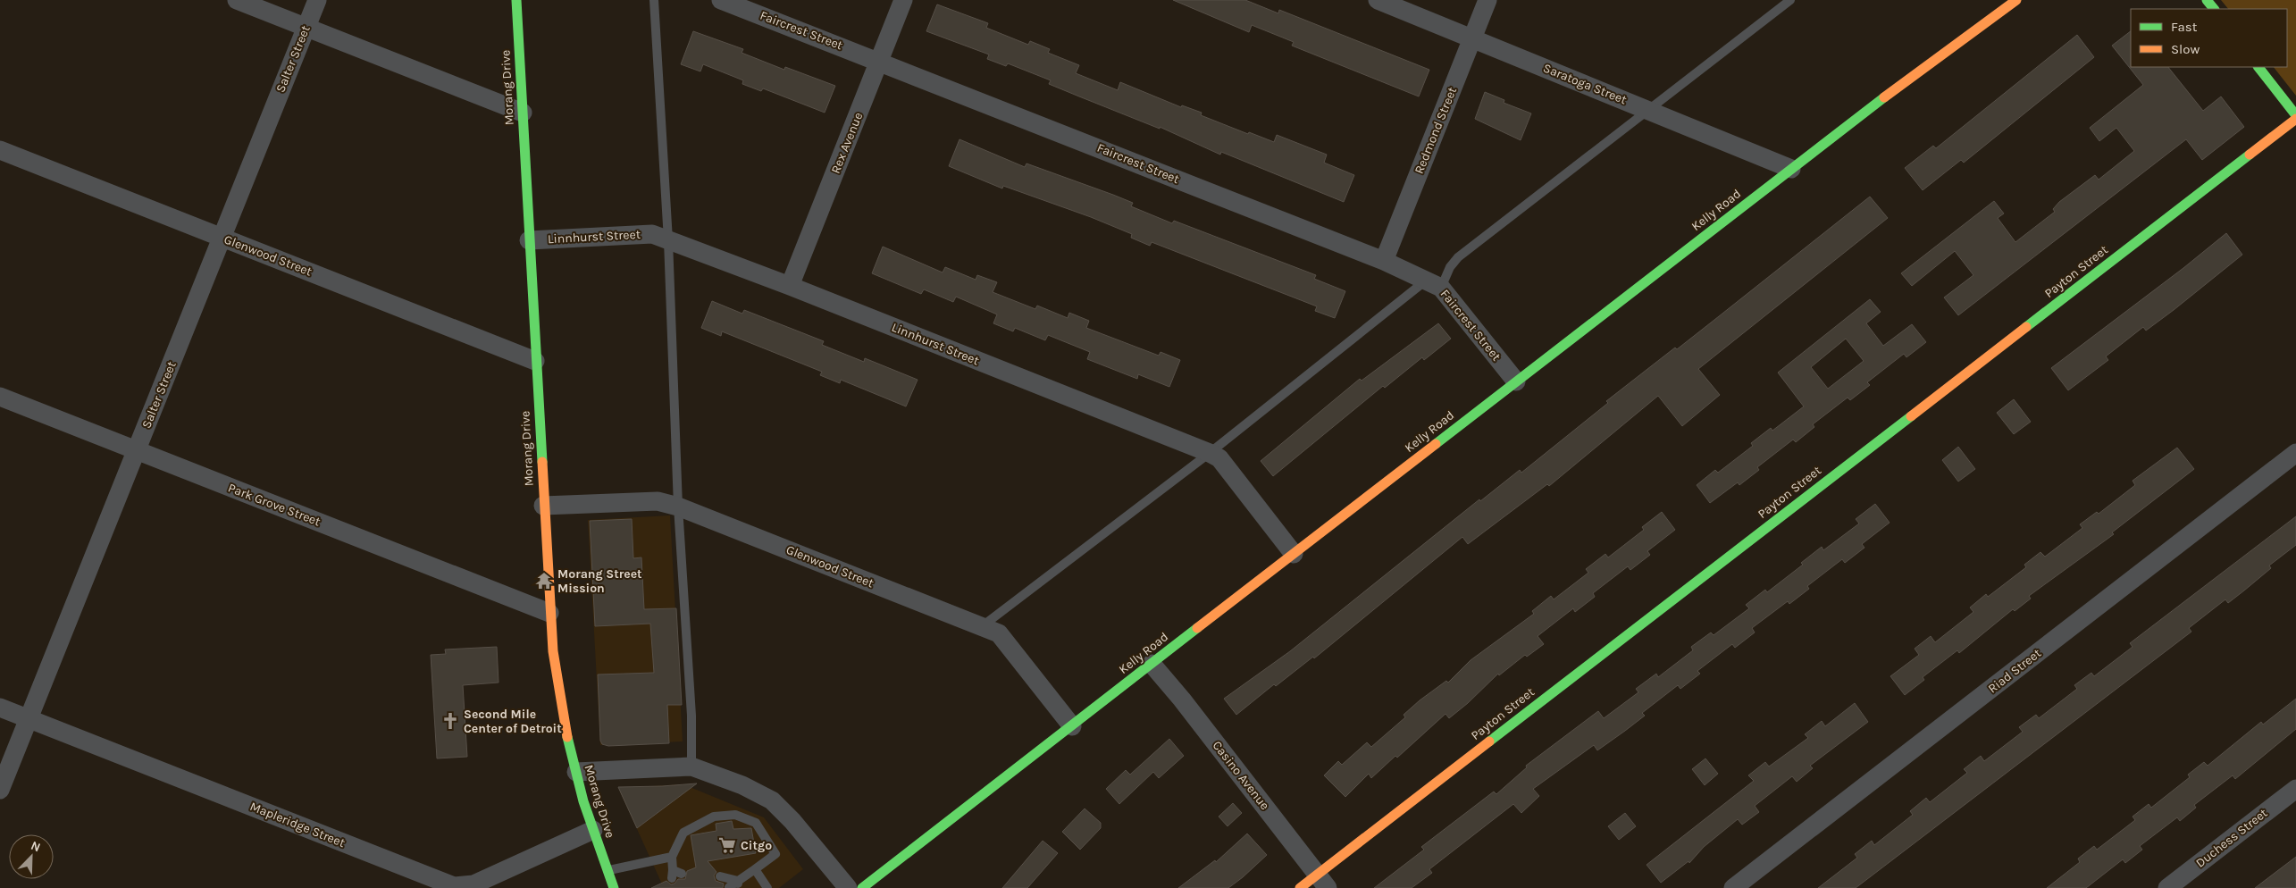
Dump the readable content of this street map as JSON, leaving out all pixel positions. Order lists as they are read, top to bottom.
{
  "streets": {
    "street": [
      "Faircrest Street",
      "Salter Street",
      "Saratoga Street",
      "Morang Drive",
      "Redmond Street",
      "Rex Avenue",
      "Kelly Road",
      "Linnhurst Street",
      "Glenwood Street",
      "Payton Street",
      "Park Grove Street",
      "Riad Street",
      "Casino Avenue",
      "Mapleridge Street",
      "Duchess Street"
    ]
  },
  "crossings": [
    ["Faircrest Street", "Redmond Street"],
    ["Faircrest Street", "Rex Avenue"],
    ["Faircrest Street", "Kelly Road"],
    ["Salter Street", "Glenwood Street"],
    ["Salter Street", "Park Grove Street"],
    ["Salter Street", "Mapleridge Street"],
    ["Saratoga Street", "Redmond Street"],
    ["Saratoga Street", "Kelly Road"],
    ["Morang Drive", "Linnhurst Street"],
    ["Morang Drive", "Glenwood Street"],
    ["Morang Drive", "Park Grove Street"],
    ["Morang Drive", "Mapleridge Street"],
    ["Rex Avenue", "Linnhurst Street"],
    ["Kelly Road", "Linnhurst Street"],
    ["Kelly Road", "Glenwood Street"],
    ["Kelly Road", "Casino Avenue"],
    ["Payton Street", "Casino Avenue"]
  ],
  "places": {
    "temple": ["Morang Street Mission"],
    "church": ["Second Mile Center of Detroit"],
    "supermarket": ["Citgo"]
  },
  "legend": ["Fast", "Slow"],
  "north": "top right"
}
